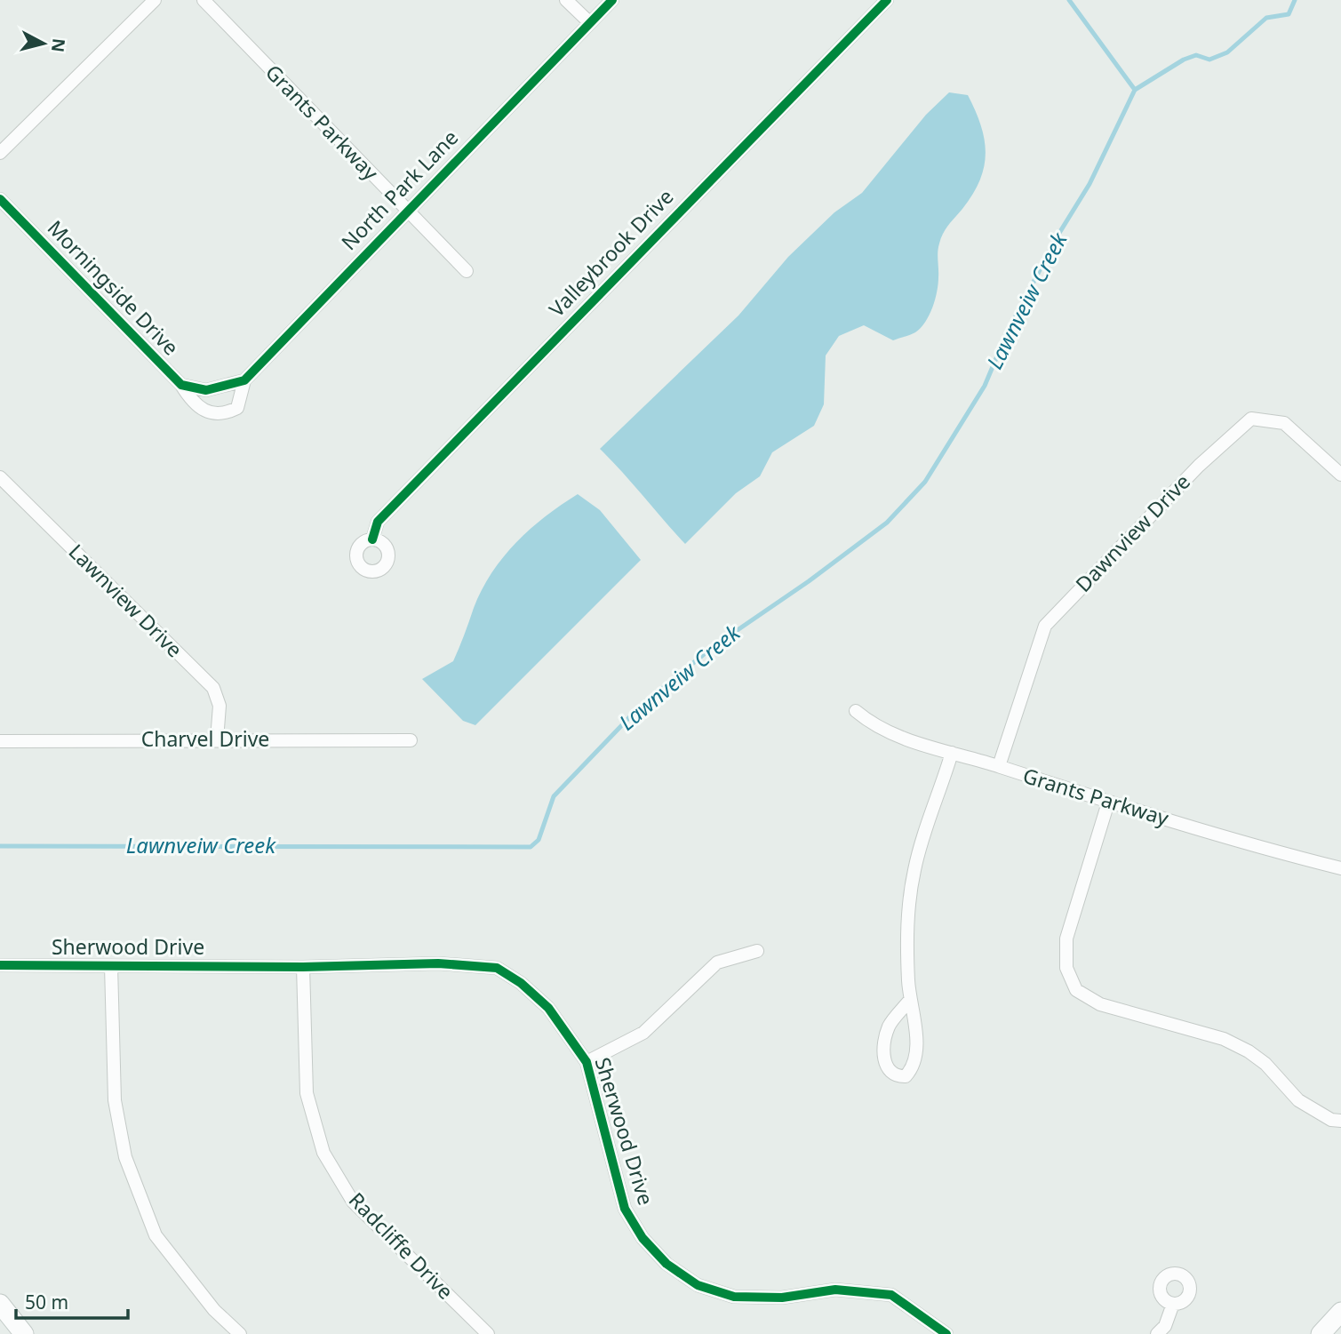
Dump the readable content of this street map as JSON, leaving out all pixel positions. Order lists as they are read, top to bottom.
{
  "streets": {
    "street": [
      "Grants Parkway",
      "North Park Lane",
      "Valleybrook Drive",
      "Morningside Drive",
      "Dawnview Drive",
      "Lawnview Drive",
      "Charvel Drive",
      "Sherwood Drive",
      "Radcliffe Drive"
    ]
  },
  "crossings": [
    ["Grants Parkway", "North Park Lane"],
    ["Grants Parkway", "Dawnview Drive"],
    ["North Park Lane", "Morningside Drive"],
    ["Lawnview Drive", "Charvel Drive"],
    ["Sherwood Drive", "Radcliffe Drive"]
  ],
  "water": ["Lawnveiw Creek"],
  "scale_bar": "50 m",
  "north": "right"
}
